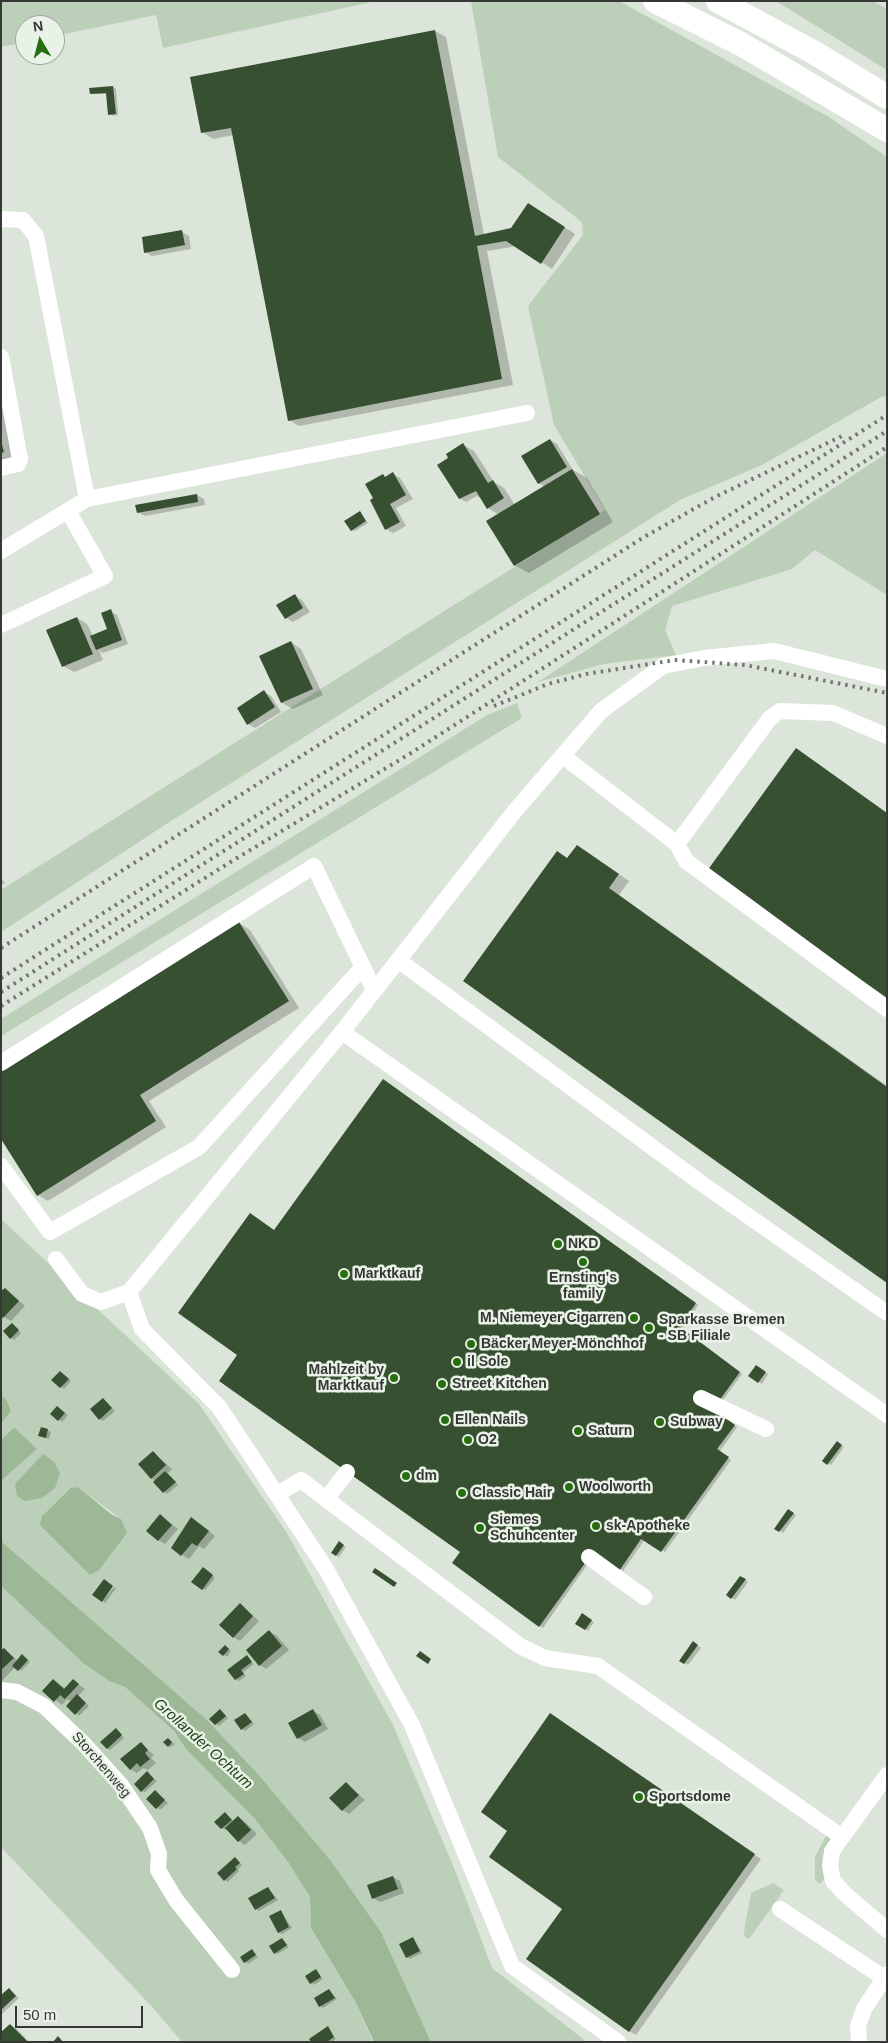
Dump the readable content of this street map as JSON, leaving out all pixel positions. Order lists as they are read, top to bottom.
{
  "streets": {
    "street": ["Storchenweg"]
  },
  "water": ["Grollander Ochtum"],
  "places": [
    "NKD",
    "Ernsting's family",
    "Marktkauf",
    "M. Niemeyer Cigarren",
    "Sparkasse Bremen - SB Filiale",
    "Bäcker Meyer-Mönchhof",
    "il Sole",
    "Mahlzeit by Marktkauf",
    "Street Kitchen",
    "Ellen Nails",
    "Subway",
    "Saturn",
    "O2",
    "dm",
    "Woolworth",
    "Classic Hair",
    "sk-Apotheke",
    "Siemes Schuhcenter",
    "Sportsdome"
  ],
  "scale_bar": "50 m",
  "north": "top"
}
